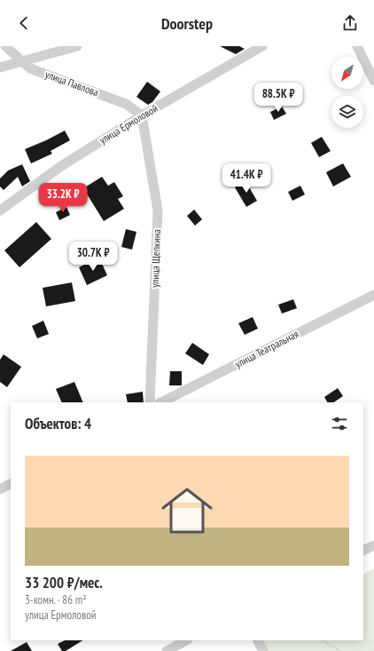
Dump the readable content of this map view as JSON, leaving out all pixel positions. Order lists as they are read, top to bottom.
{
  "streets": {
    "street": [
      "улица Павлова",
      "улица Ермоловой",
      "улица Щепкина",
      "улица Театральная"
    ]
  },
  "crossings": [
    ["улица Павлова", "улица Ермоловой"],
    ["улица Павлова", "улица Щепкина"],
    ["улица Ермоловой", "улица Щепкина"]
  ],
  "north": "bottom left",
  "page": {
    "header": "Doorstep",
    "price": [
      "88.5K ₽",
      "41.4K ₽",
      "33.2K ₽",
      "30.7K ₽"
    ],
    "heading": "Объектов: 4",
    "list": [
      {
        "name": "33 200 ₽/мес.",
        "note": "3-комн. · 86 m² · улица Ермоловой"
      }
    ]
  }
}
